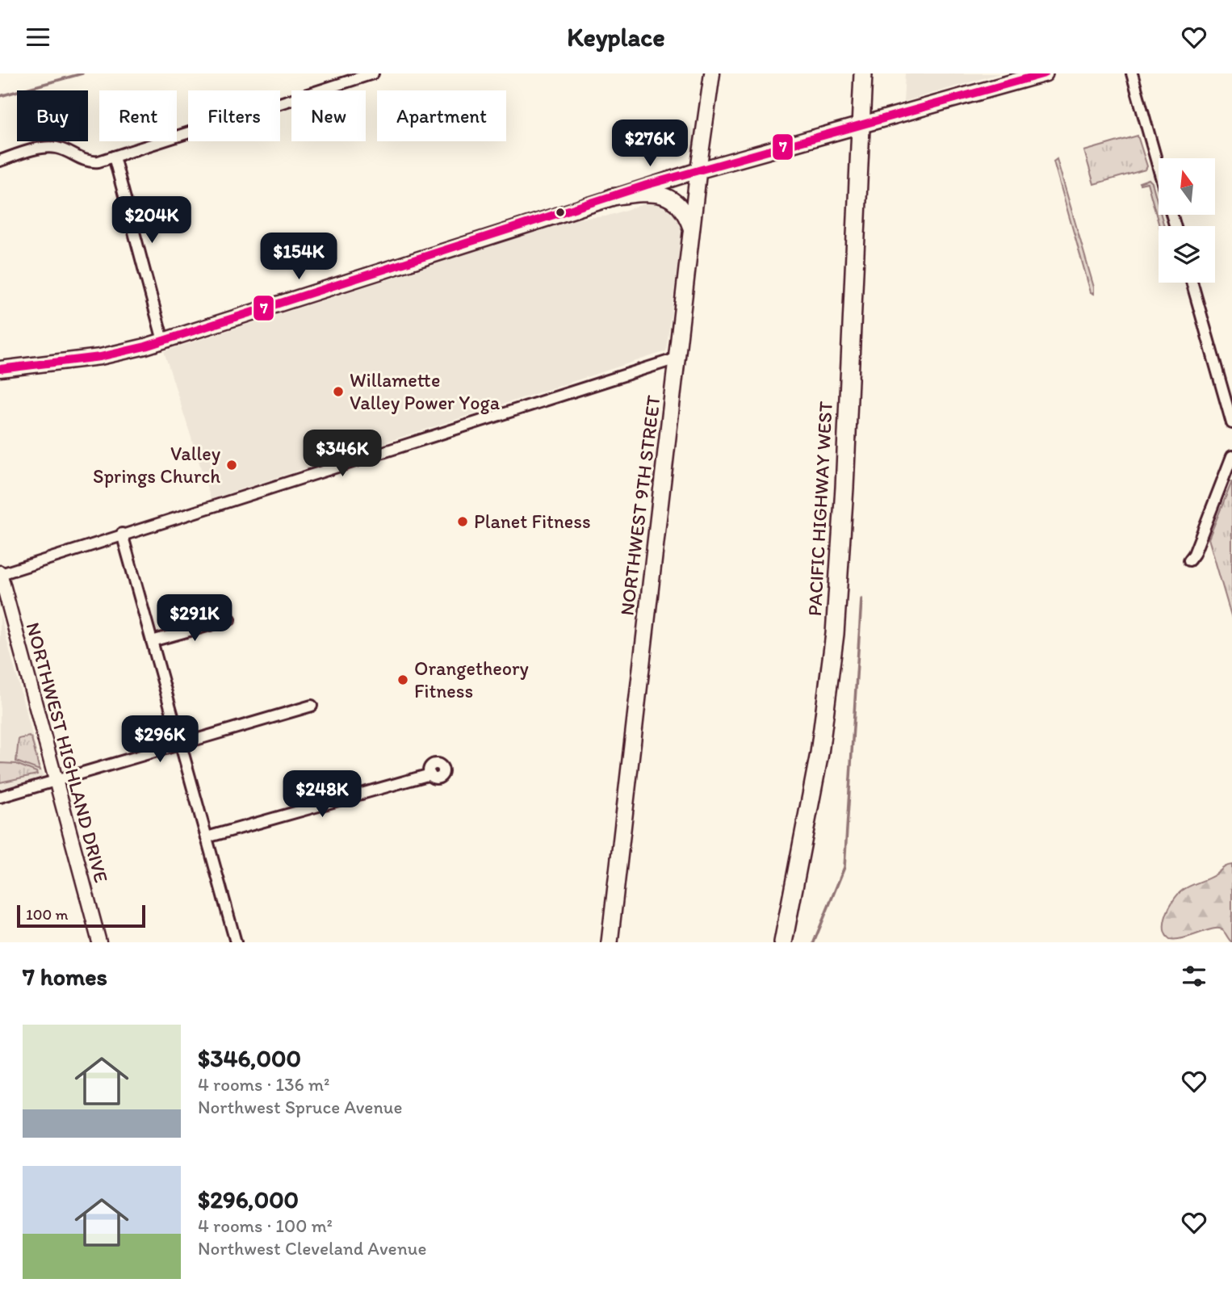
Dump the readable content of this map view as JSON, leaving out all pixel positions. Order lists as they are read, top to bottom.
{
  "streets": {
    "highway": ["PACIFIC HIGHWAY WEST"],
    "main road": ["NORTHWEST 9TH STREET"],
    "street": ["NORTHWEST HIGHLAND DRIVE"]
  },
  "places": [
    "Willamette Valley Power Yoga",
    "Valley Springs Church",
    "Planet Fitness",
    "Orangetheory Fitness"
  ],
  "lines": ["transit line 7"],
  "scale_bar": "100 m",
  "north": "top",
  "page": {
    "header": "Keyplace",
    "chip": [
      "Buy",
      "Rent",
      "Filters",
      "New",
      "Apartment"
    ],
    "price": [
      "$276K",
      "$204K",
      "$154K",
      "$346K",
      "$291K",
      "$296K",
      "$248K"
    ],
    "scale": "100 m",
    "heading": "7 homes",
    "list": [
      {
        "name": "$346,000",
        "note": "4 rooms · 136 m² · Northwest Spruce Avenue"
      },
      {
        "name": "$296,000",
        "note": "4 rooms · 100 m² · Northwest Cleveland Avenue"
      }
    ]
  }
}
